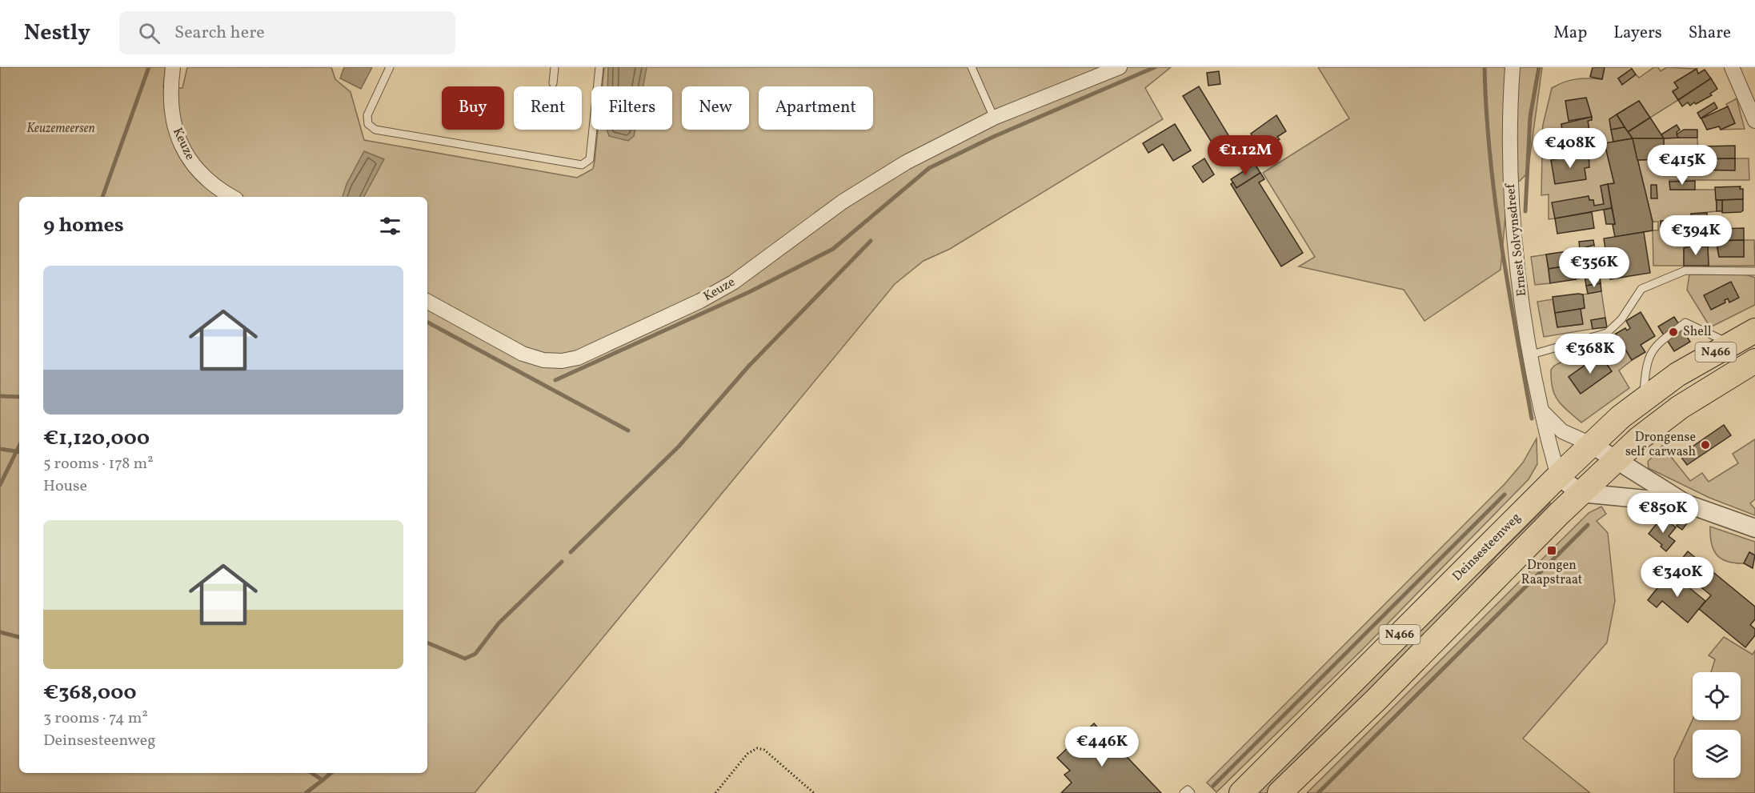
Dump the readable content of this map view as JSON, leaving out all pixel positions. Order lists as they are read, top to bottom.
{
  "streets": {
    "highway": ["N466", "Deinsesteenweg"],
    "street": ["Keuze", "Ernest Solvynsdreef"]
  },
  "crossings": [
    ["Ernest Solvynsdreef", "Deinsesteenweg"]
  ],
  "parks": ["Keuzemeersen"],
  "places": {
    "other": ["Shell", "Drongense self carwash"],
    "transit": ["Drongen Raapstraat"]
  },
  "page": {
    "header": "Nestly",
    "search": "Search here",
    "nav": ["Map", "Layers", "Share"],
    "chip": [
      "Buy",
      "Rent",
      "Filters",
      "New",
      "Apartment"
    ],
    "price": [
      "€408K",
      "€1.12M",
      "€415K",
      "€394K",
      "€356K",
      "€368K",
      "€850K",
      "€340K",
      "€446K"
    ],
    "heading": "9 homes",
    "list": [
      {
        "name": "€1,120,000",
        "note": "5 rooms · 178 m² · House"
      },
      {
        "name": "€368,000",
        "note": "3 rooms · 74 m² · Deinsesteenweg"
      }
    ]
  }
}
